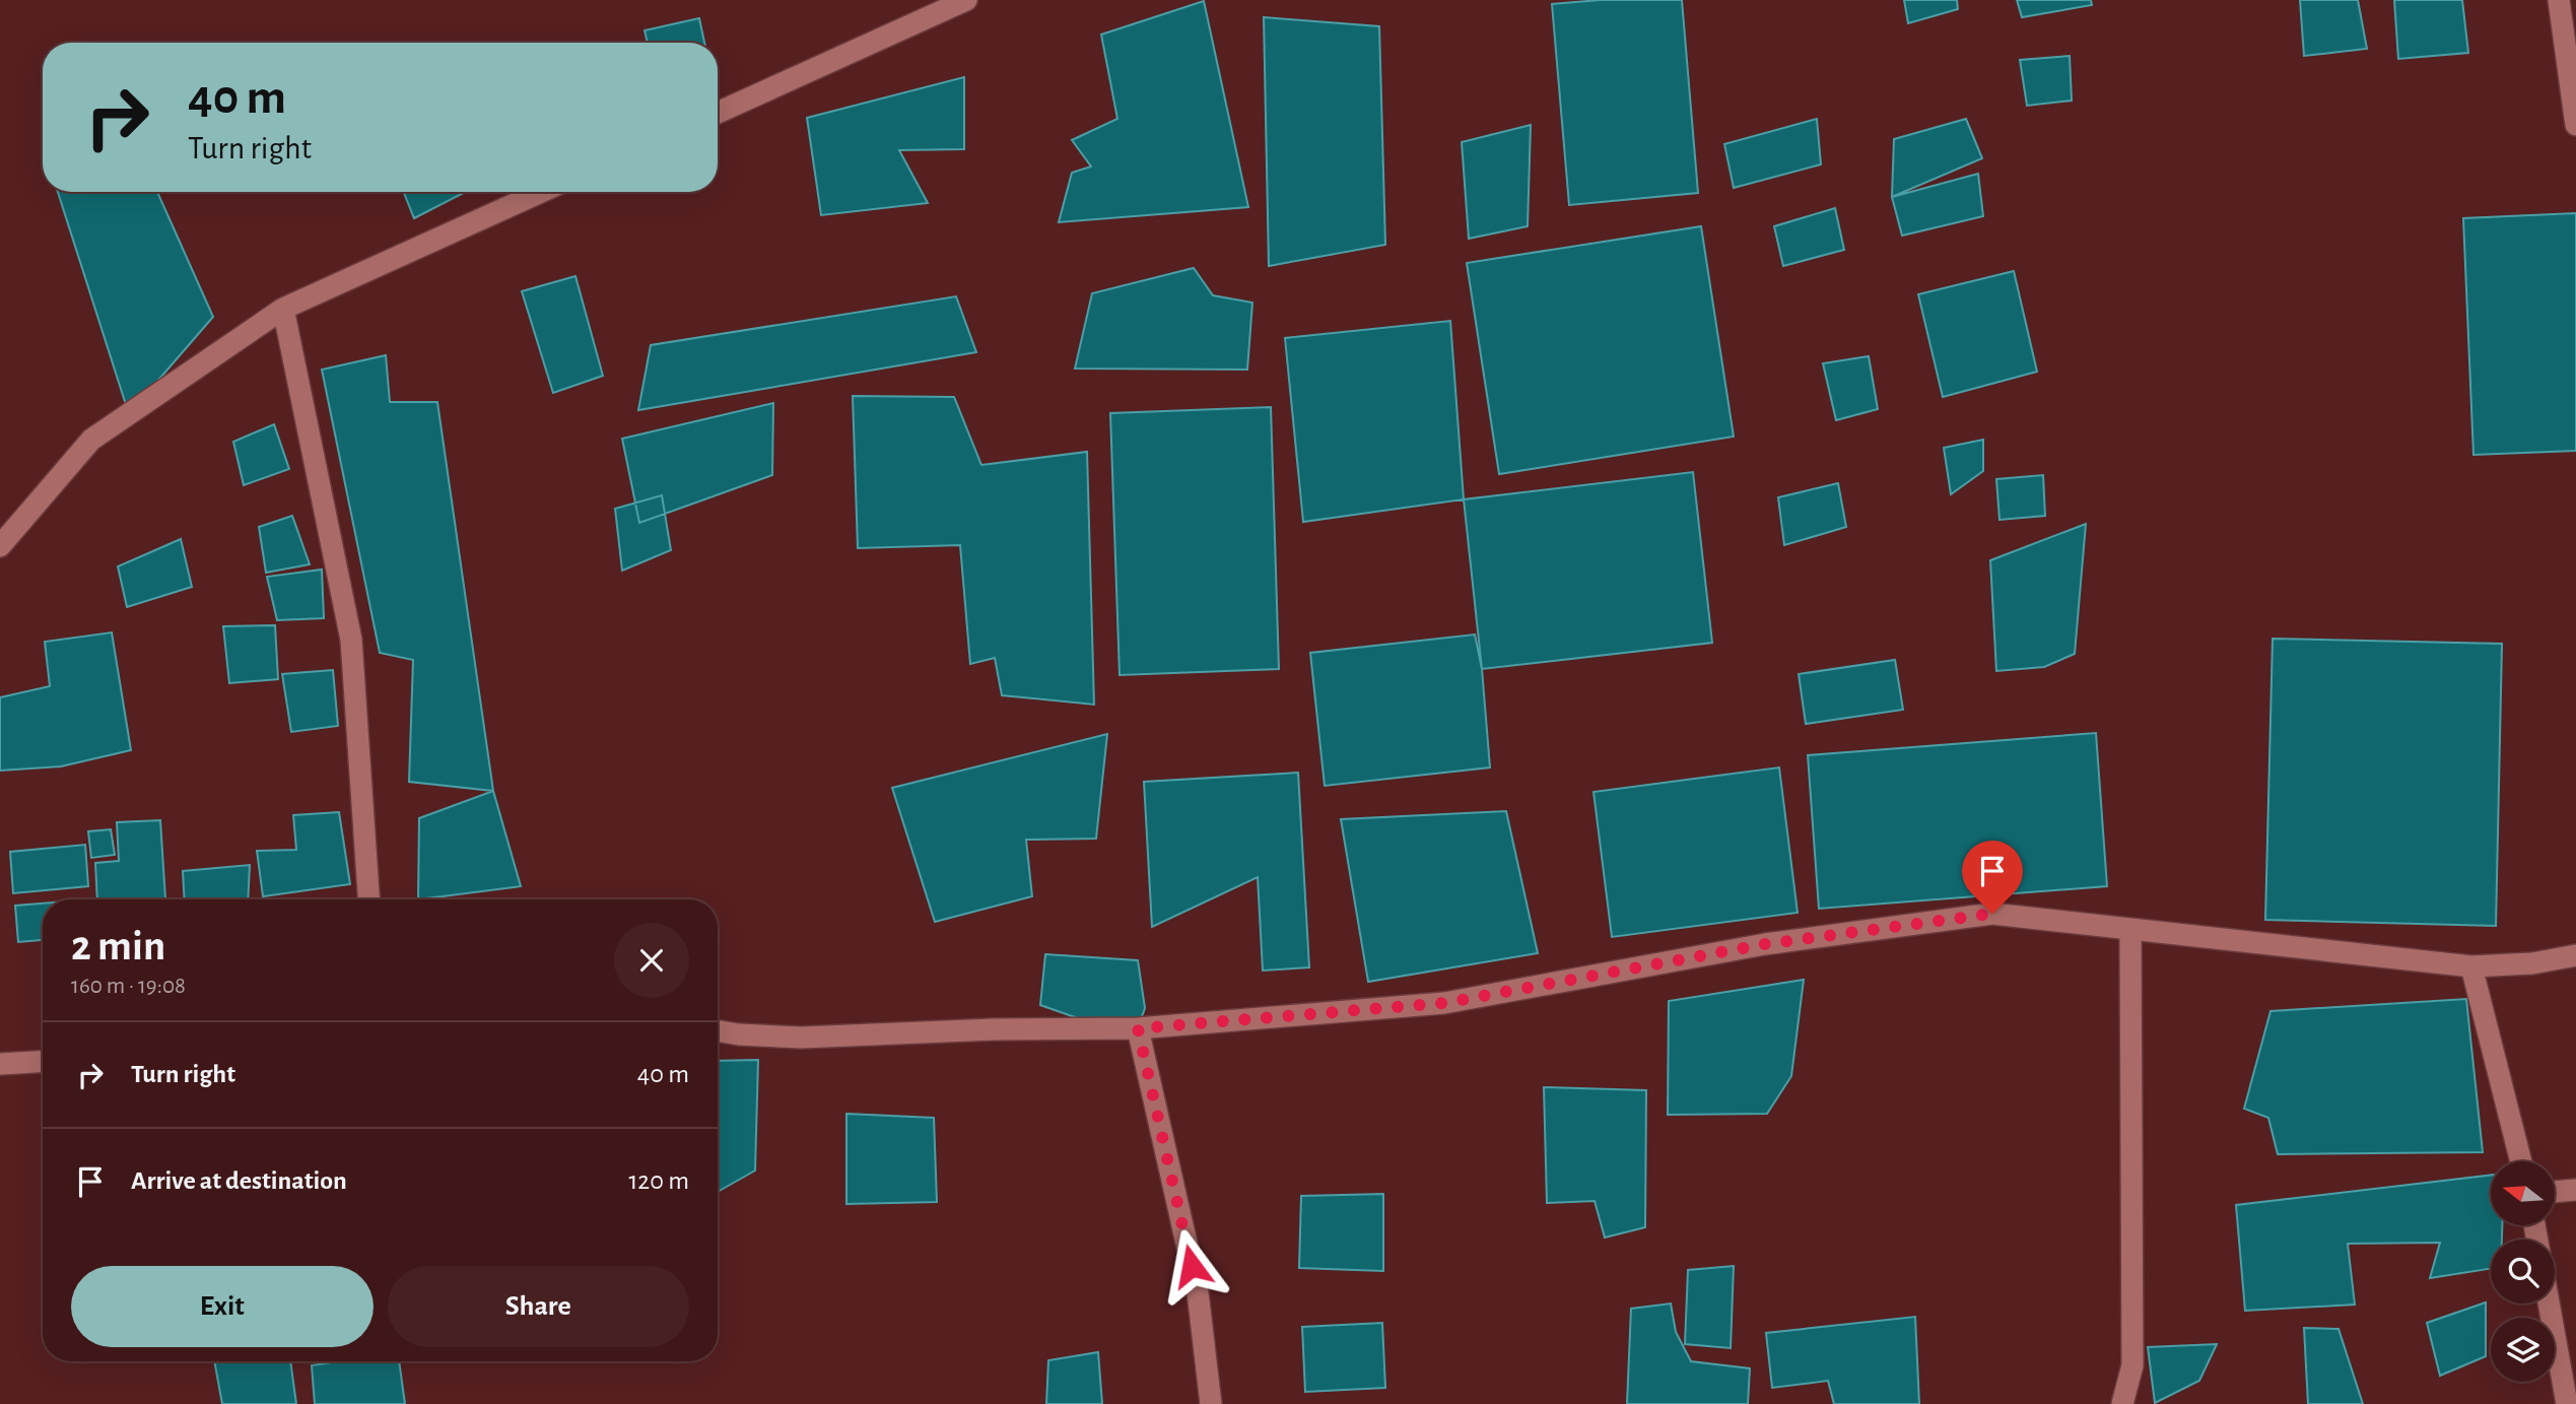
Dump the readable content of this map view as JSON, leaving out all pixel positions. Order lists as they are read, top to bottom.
{
  "north": "left",
  "page": {
    "turn": ["40 m", "Turn right"],
    "heading": ["2 min", "160 m · 19:08"],
    "list": [
      {
        "name": "Turn right",
        "value": "40 m"
      },
      {
        "name": "Arrive at destination",
        "value": "120 m"
      }
    ],
    "buttons": ["Exit", "Share"]
  }
}
